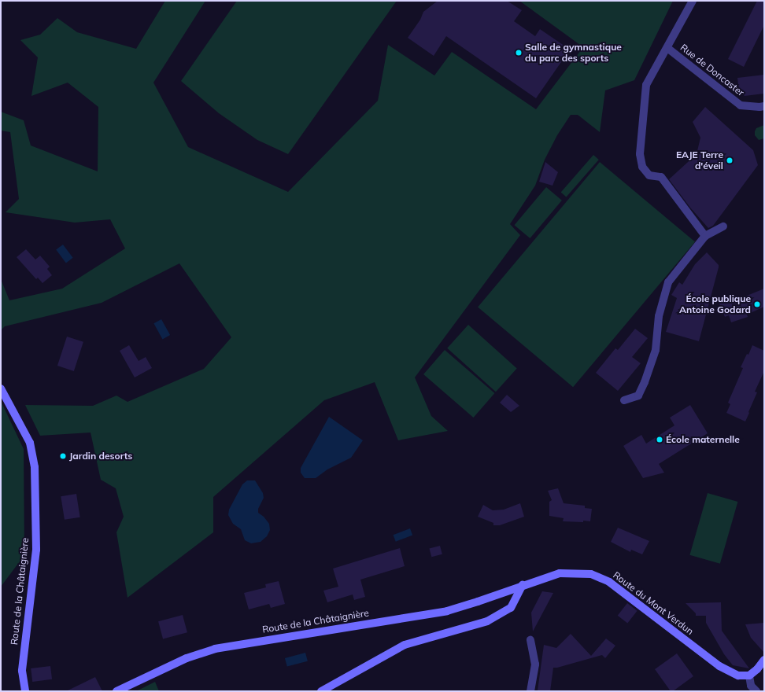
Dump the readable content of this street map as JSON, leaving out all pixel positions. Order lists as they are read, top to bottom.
{
  "streets": {
    "street": ["Rue de Doncaster", "Route de la Châtaignière", "Route du Mont Verdun"]
  },
  "crossings": [
    ["Route de la Châtaignière", "Route du Mont Verdun"]
  ],
  "places": [
    "Salle de gymnastique du parc des sports",
    "EAJE Terre d'éveil",
    "École publique Antoine Godard",
    "École maternelle",
    "Jardin desorts"
  ]
}
